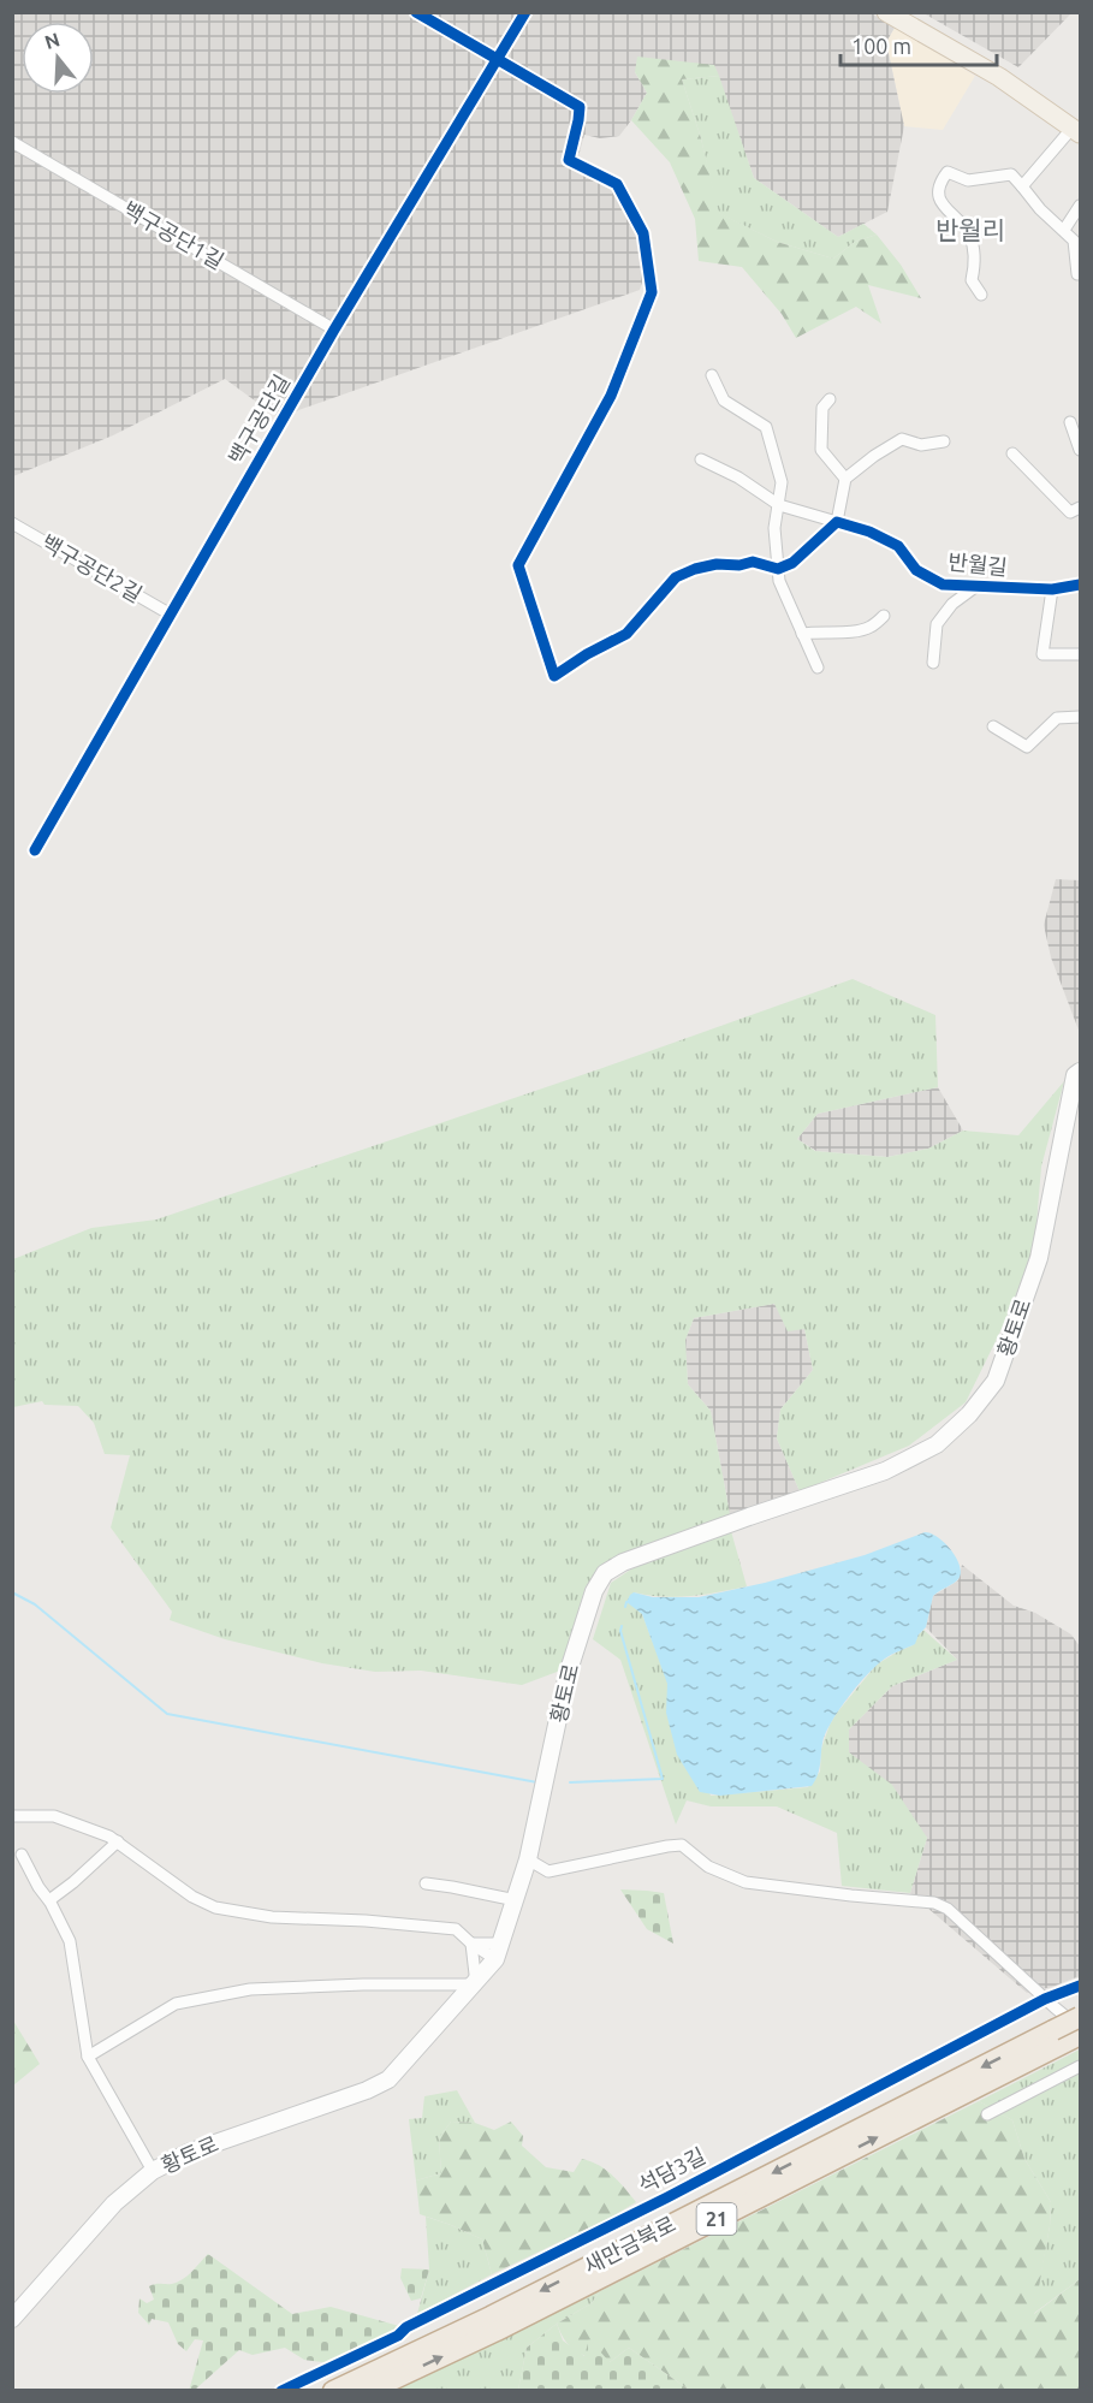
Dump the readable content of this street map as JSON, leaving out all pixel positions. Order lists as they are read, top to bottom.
{
  "streets": {
    "highway": ["21", "새만금북로"],
    "main road": ["황토로"],
    "street": [
      "백구공단1길",
      "백구공단길",
      "반월길",
      "백구공단2길",
      "석담3길"
    ]
  },
  "crossings": [
    ["백구공단1길", "백구공단길"],
    ["백구공단길", "백구공단2길"]
  ],
  "districts": ["반월리"],
  "scale_bar": "100 m",
  "north": "top"
}
